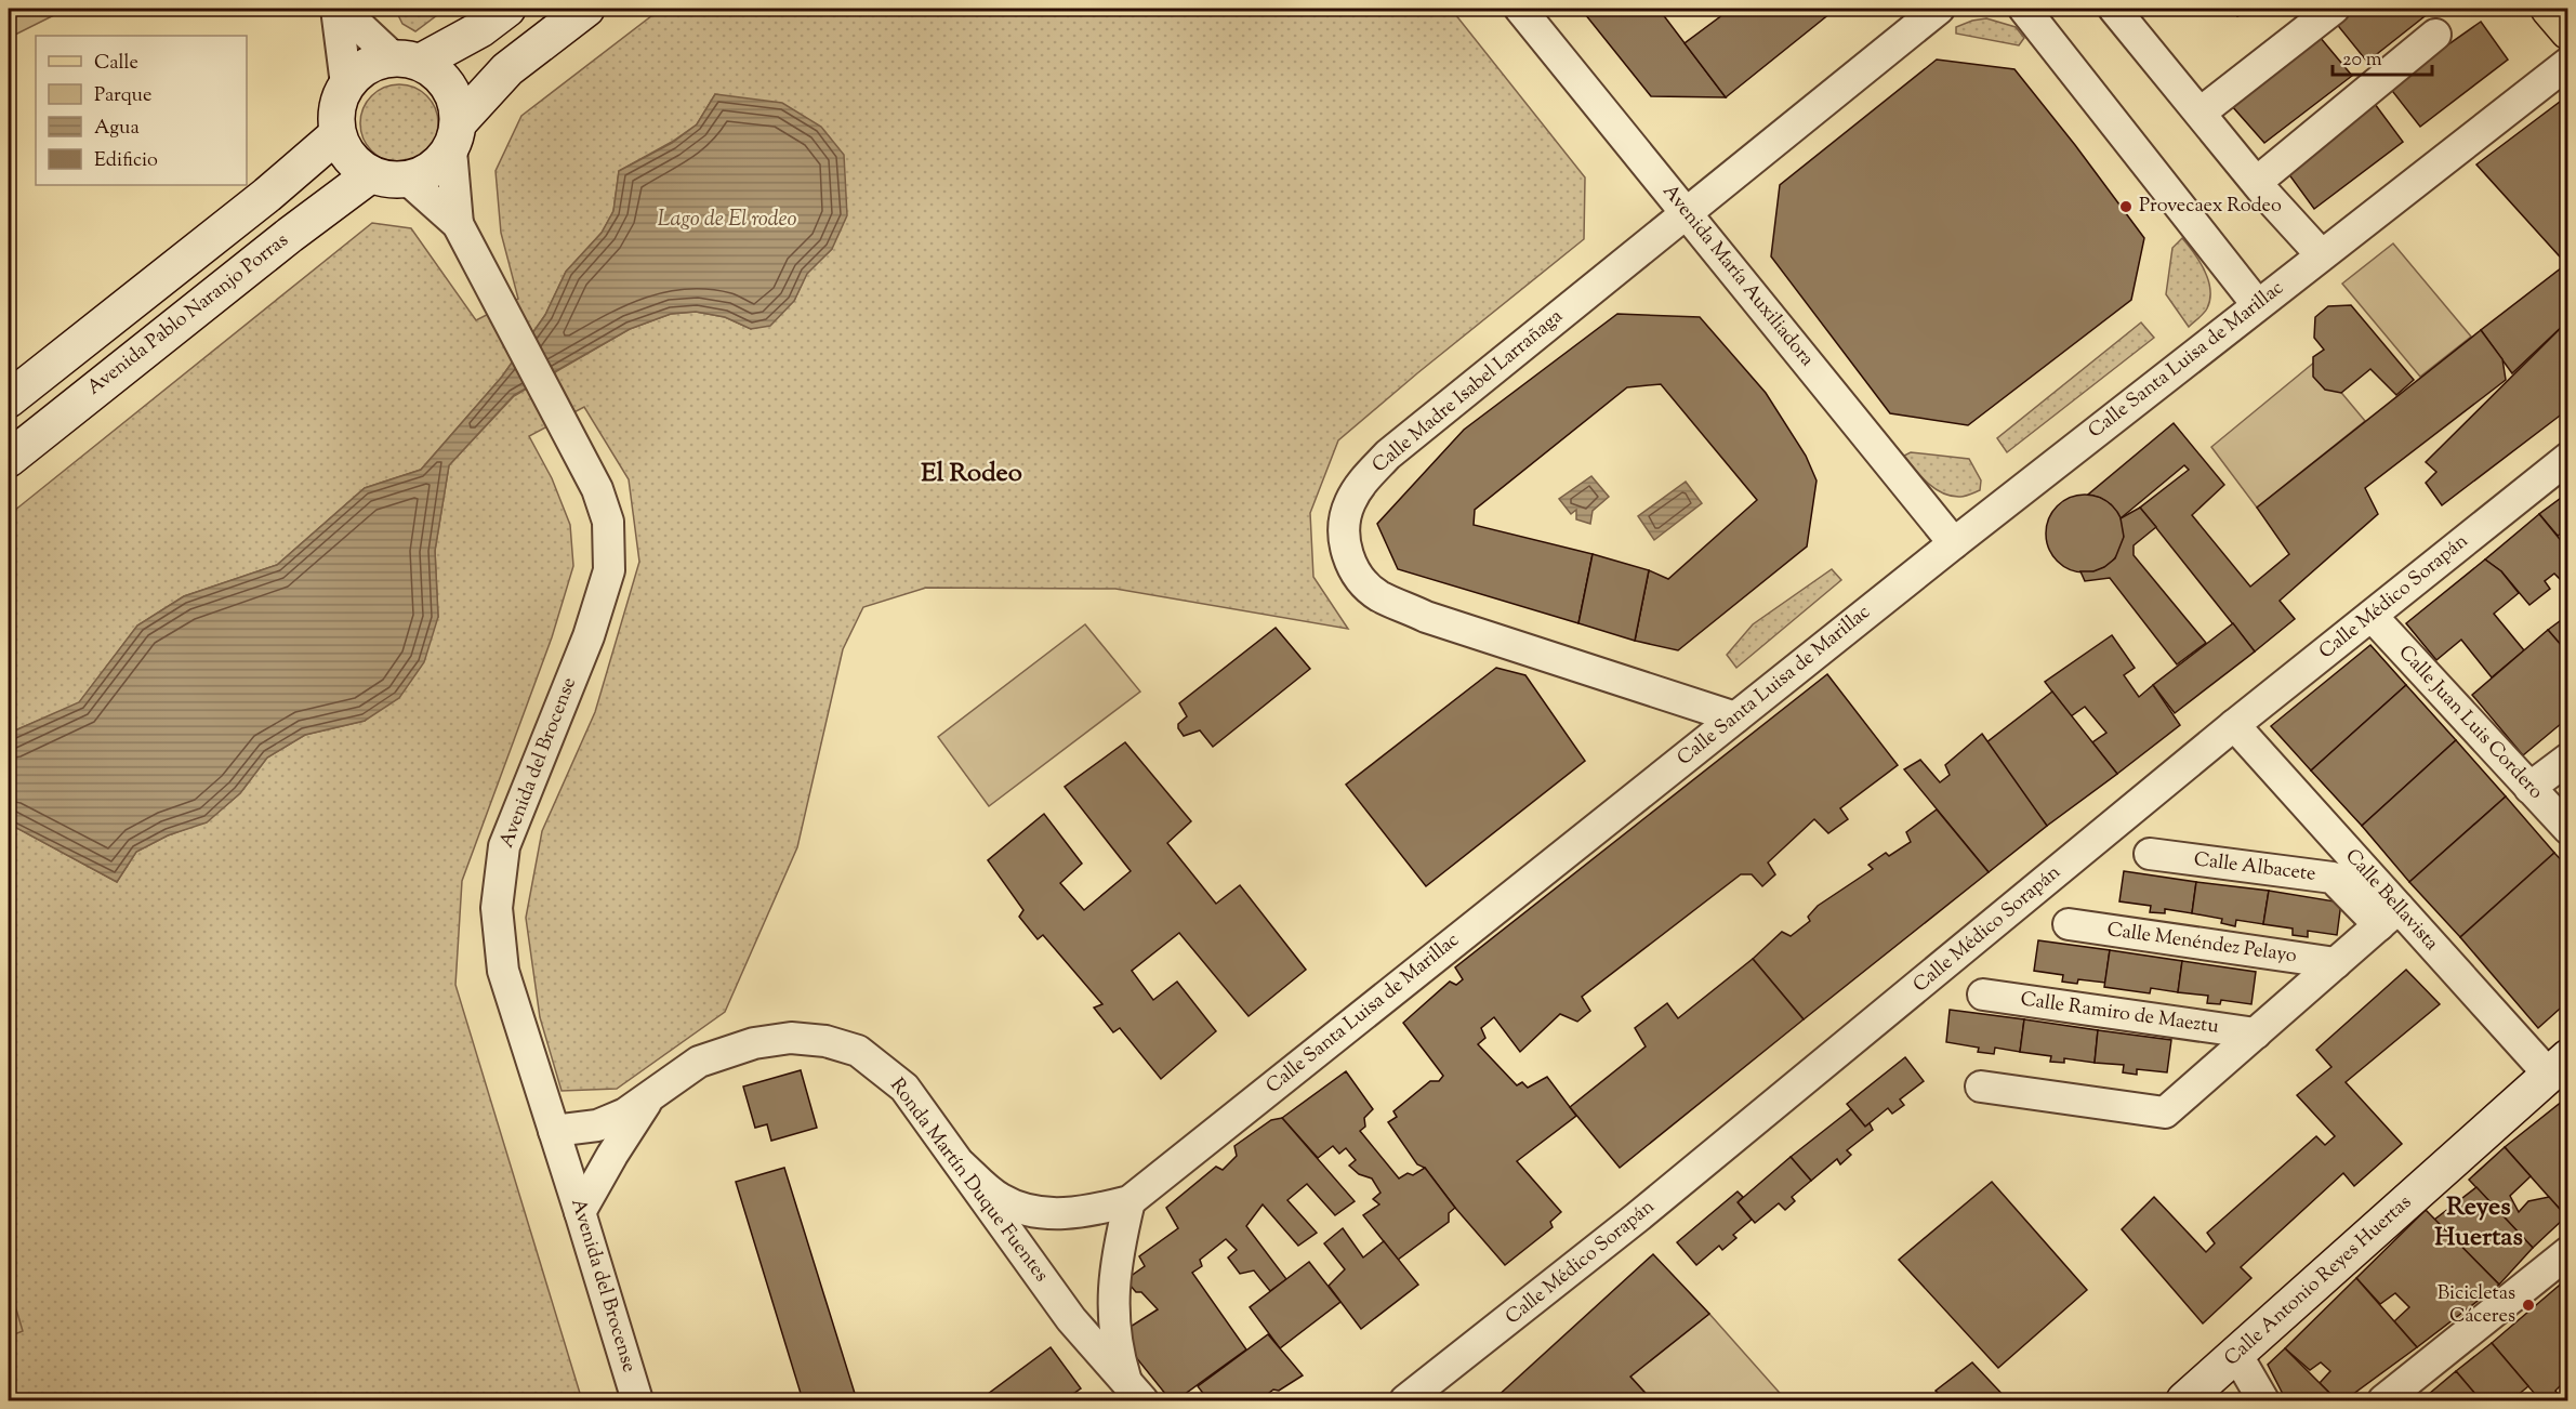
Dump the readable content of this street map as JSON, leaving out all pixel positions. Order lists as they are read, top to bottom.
{
  "streets": {
    "main road": ["Avenida Pablo Naranjo Porras", "Calle Antonio Reyes Huertas"],
    "street": [
      "Avenida María Auxiliadora",
      "Calle Santa Luisa de Marillac",
      "Calle Madre Isabel Larrañaga",
      "Calle Médico Sorapán",
      "Calle Juan Luis Cordero",
      "Avenida del Brocense",
      "Calle Albacete",
      "Calle Bellavista",
      "Calle Menéndez Pelayo",
      "Calle Ramiro de Maeztu",
      "Ronda Martín Duque Fuentes"
    ]
  },
  "crossings": [
    ["Avenida María Auxiliadora", "Calle Santa Luisa de Marillac"],
    ["Avenida María Auxiliadora", "Calle Madre Isabel Larrañaga"],
    ["Avenida Pablo Naranjo Porras", "Avenida del Brocense"],
    ["Calle Santa Luisa de Marillac", "Calle Madre Isabel Larrañaga"],
    ["Calle Santa Luisa de Marillac", "Ronda Martín Duque Fuentes"],
    ["Calle Médico Sorapán", "Calle Juan Luis Cordero"],
    ["Calle Médico Sorapán", "Calle Bellavista"],
    ["Avenida del Brocense", "Ronda Martín Duque Fuentes"],
    ["Calle Albacete", "Calle Bellavista"],
    ["Calle Bellavista", "Calle Antonio Reyes Huertas"]
  ],
  "districts": ["El Rodeo", "Reyes Huertas"],
  "water": ["Lago de El rodeo"],
  "places": ["Provecaex Rodeo", "Bicicletas Cáceres"],
  "legend": [
    "Calle",
    "Parque",
    "Agua",
    "Edificio"
  ],
  "scale_bar": "20 m"
}
